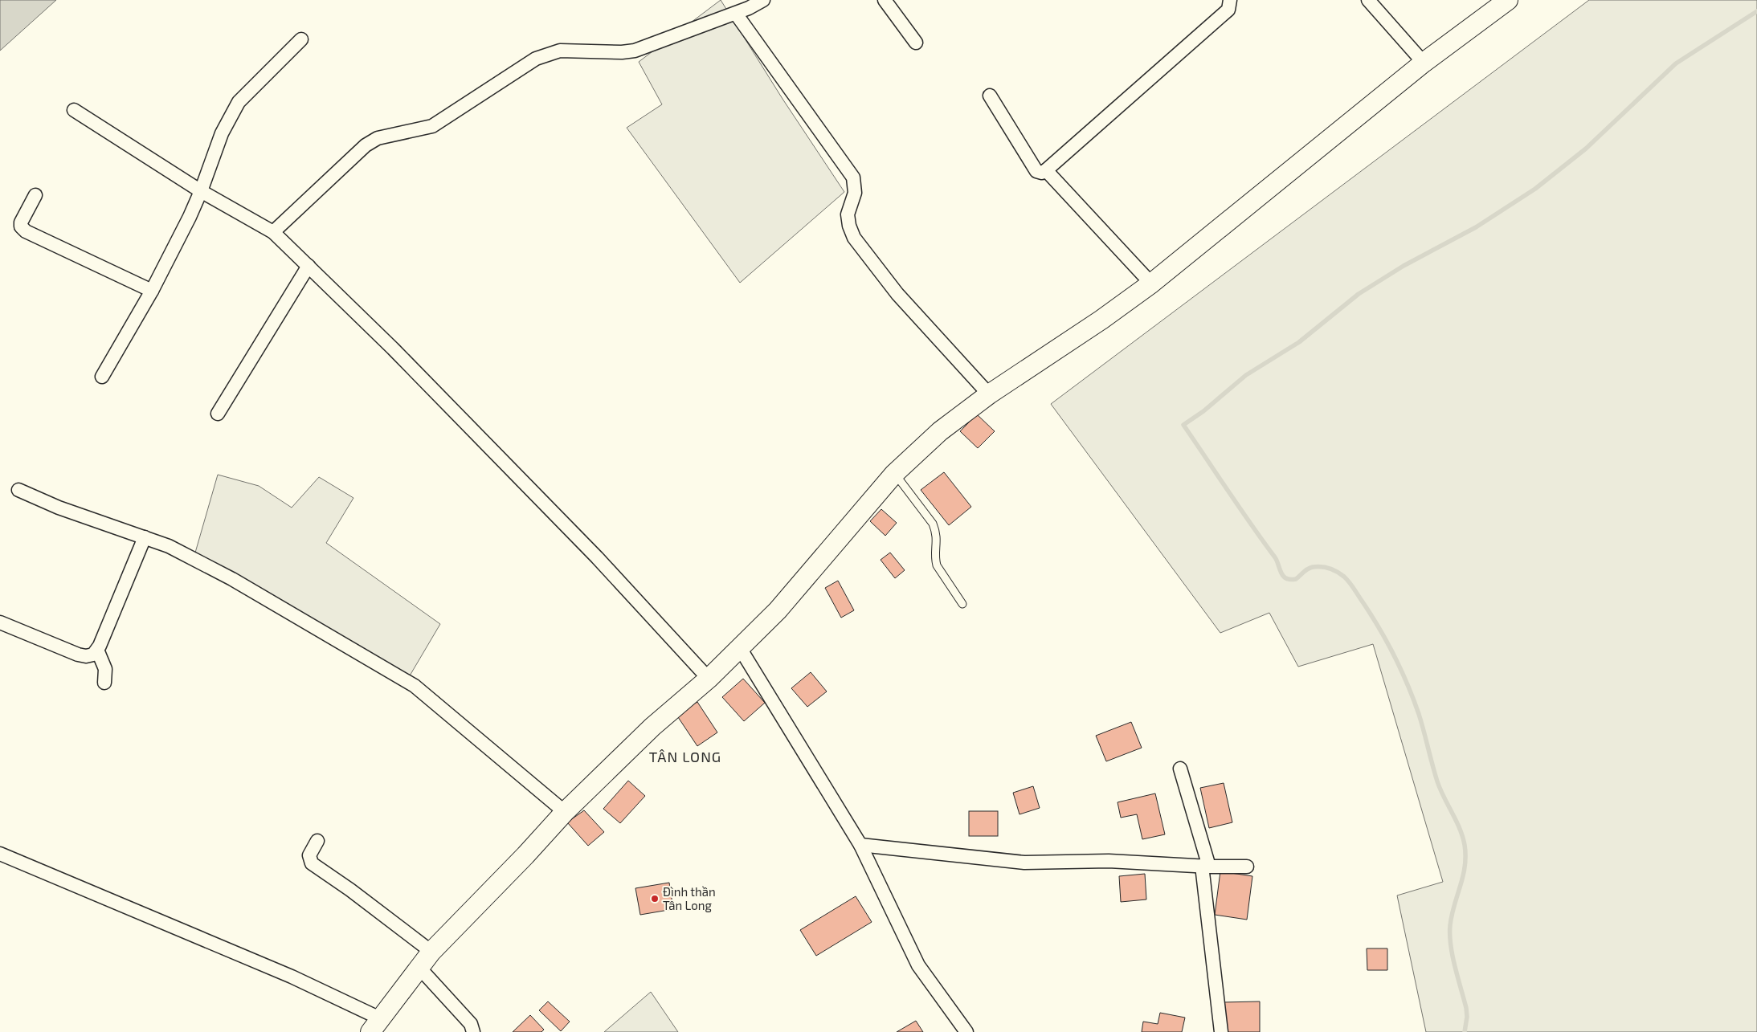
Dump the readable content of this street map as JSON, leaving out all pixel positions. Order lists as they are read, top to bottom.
{
  "districts": ["TÂN LONG"],
  "places": ["Đình thần Tân Long"]
}
